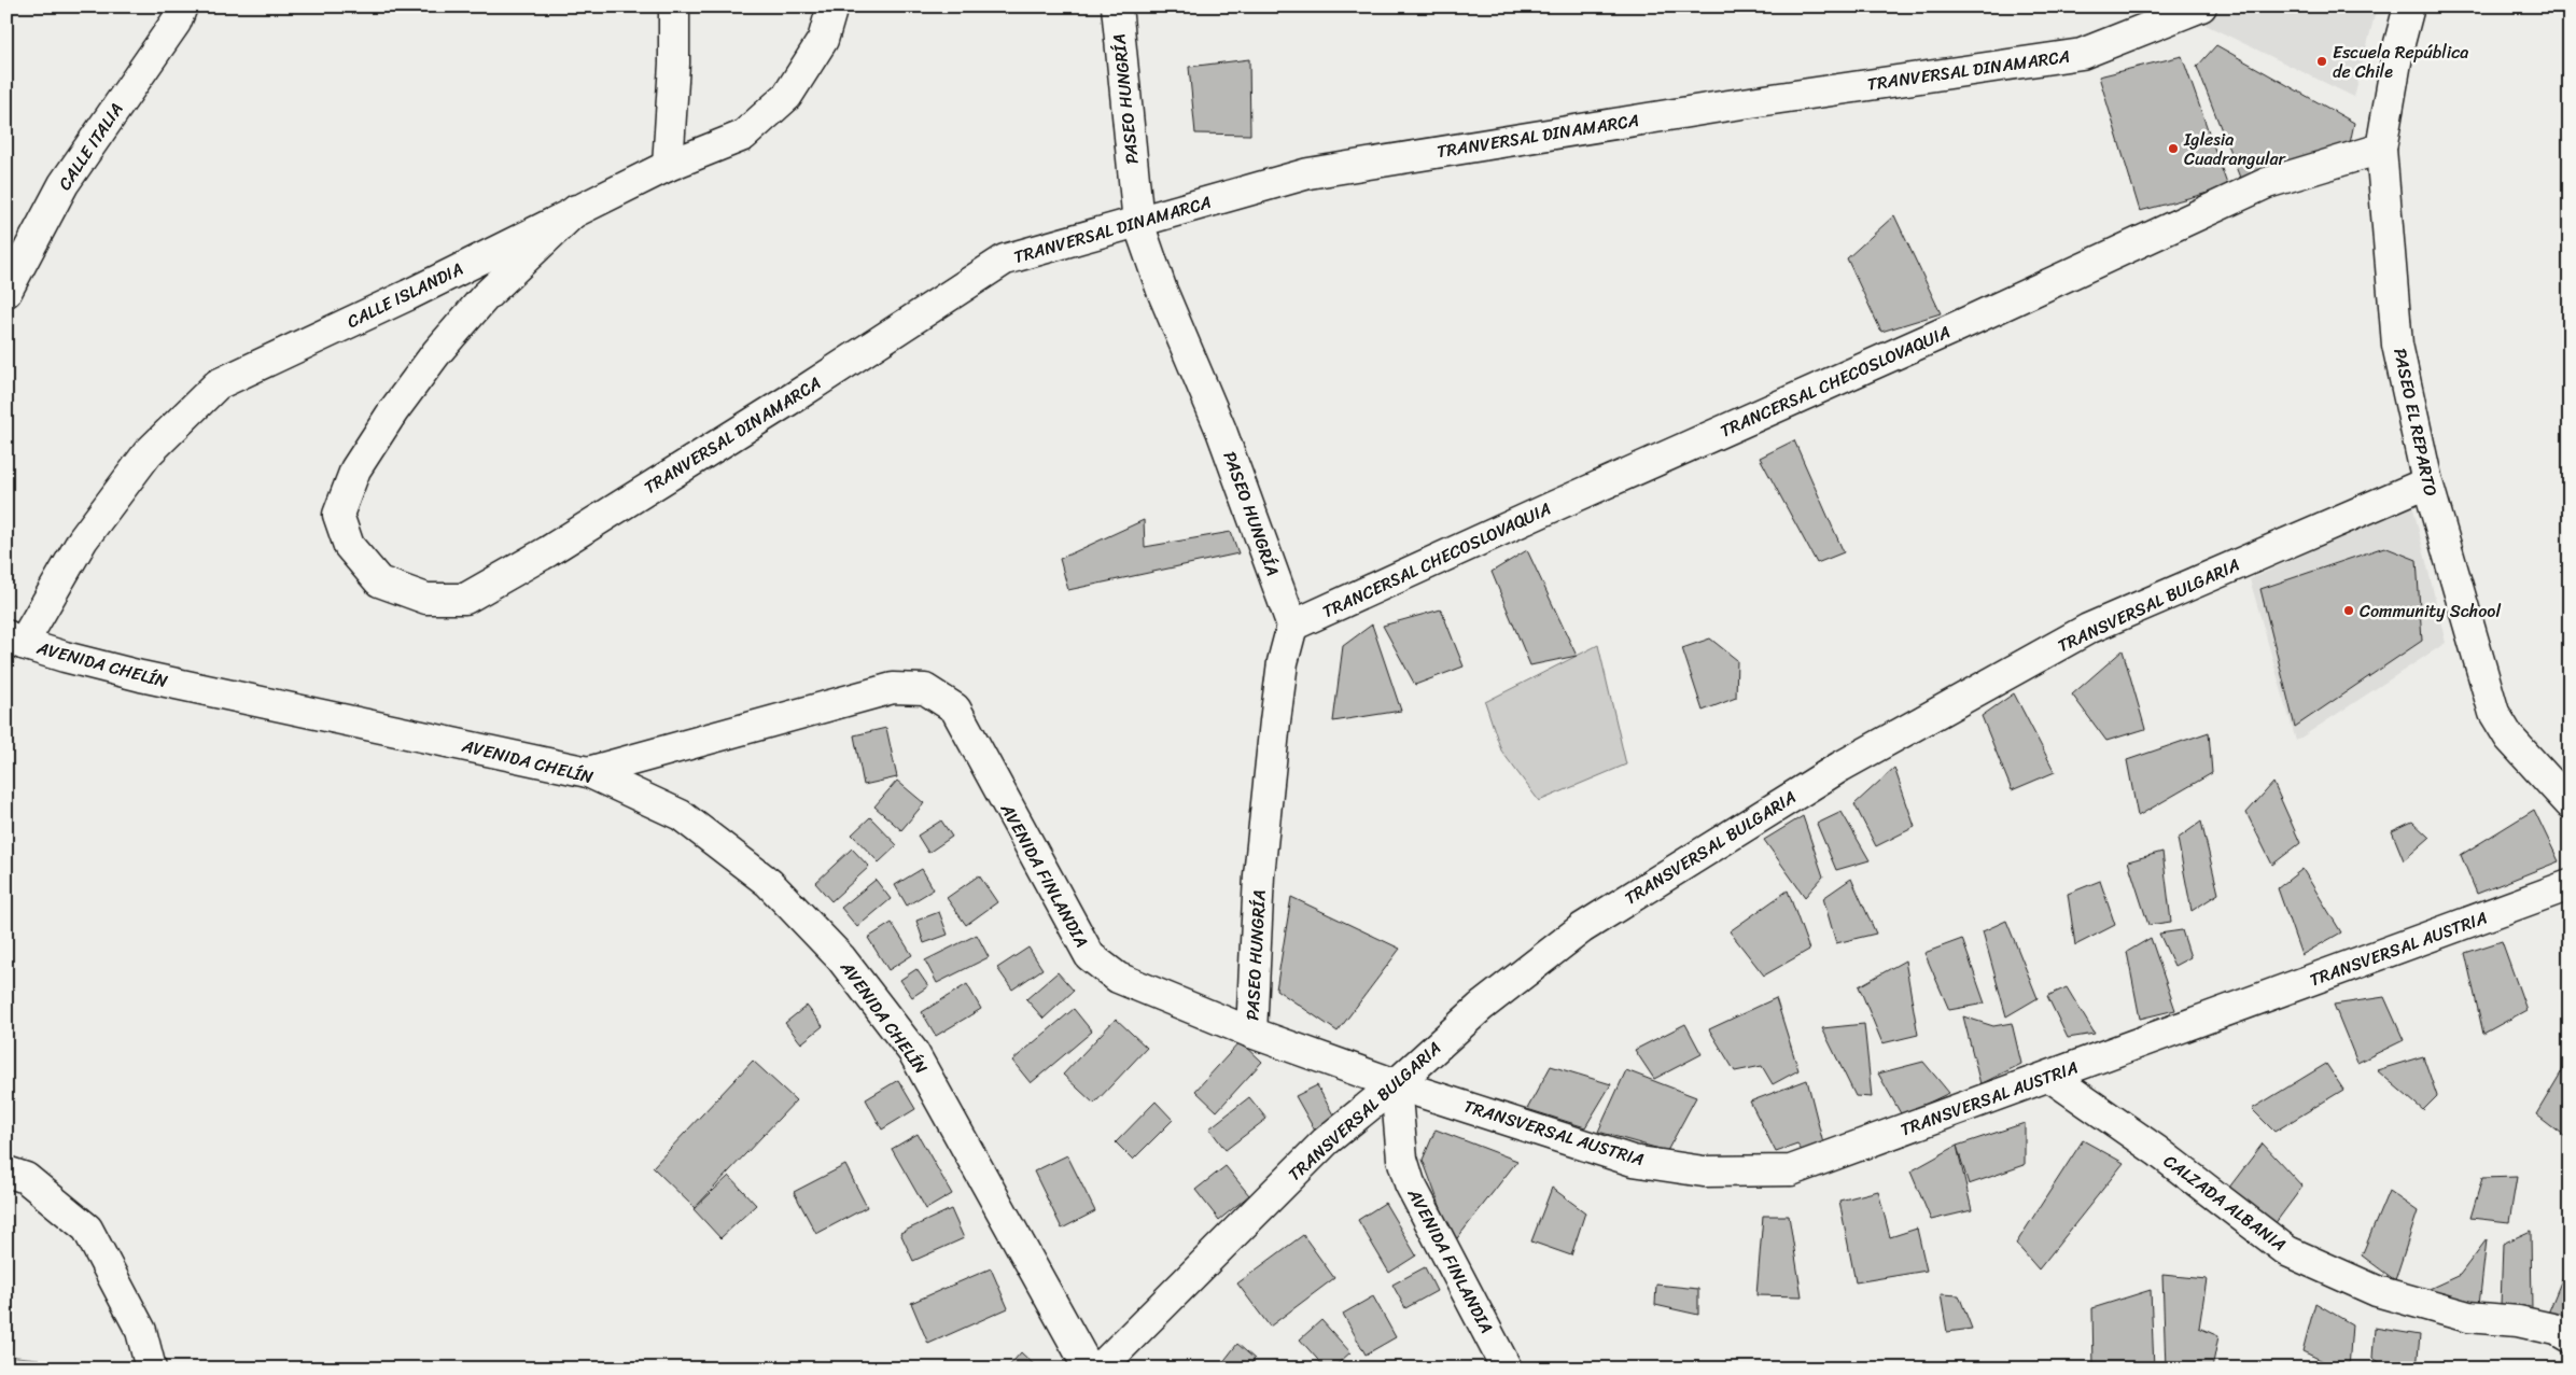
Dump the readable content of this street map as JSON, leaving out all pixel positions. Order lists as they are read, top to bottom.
{
  "streets": {
    "street": [
      "TRANVERSAL DINAMARCA",
      "PASEO HUNGRÍA",
      "CALLE ITALIA",
      "CALLE ISLANDIA",
      "TRANCERSAL CHECOSLOVAQUIA",
      "PASEO EL REPARTO",
      "TRANSVERSAL BULGARIA",
      "AVENIDA CHELÍN",
      "AVENIDA FINLANDIA",
      "TRANSVERSAL AUSTRIA",
      "CALZADA ALBANIA"
    ]
  },
  "crossings": [
    ["TRANVERSAL DINAMARCA", "PASEO HUNGRÍA"],
    ["TRANVERSAL DINAMARCA", "CALLE ISLANDIA"],
    ["PASEO HUNGRÍA", "TRANCERSAL CHECOSLOVAQUIA"],
    ["PASEO HUNGRÍA", "AVENIDA FINLANDIA"],
    ["CALLE ISLANDIA", "AVENIDA CHELÍN"],
    ["TRANCERSAL CHECOSLOVAQUIA", "PASEO EL REPARTO"],
    ["PASEO EL REPARTO", "TRANSVERSAL BULGARIA"],
    ["TRANSVERSAL BULGARIA", "AVENIDA FINLANDIA"],
    ["TRANSVERSAL BULGARIA", "TRANSVERSAL AUSTRIA"],
    ["AVENIDA CHELÍN", "AVENIDA FINLANDIA"],
    ["AVENIDA FINLANDIA", "TRANSVERSAL AUSTRIA"],
    ["TRANSVERSAL AUSTRIA", "CALZADA ALBANIA"]
  ],
  "places": ["Escuela República de Chile", "Iglesia Cuadrangular", "Community School"]
}
